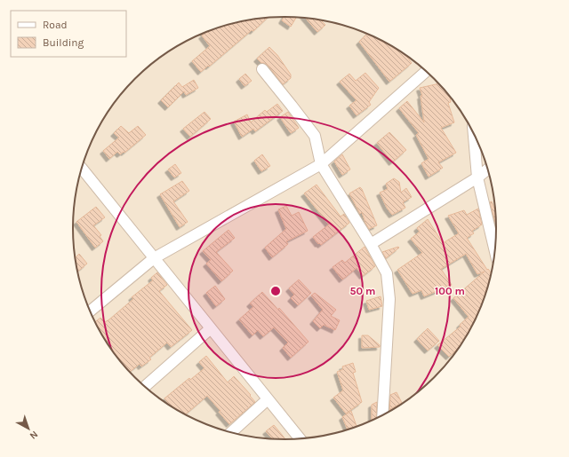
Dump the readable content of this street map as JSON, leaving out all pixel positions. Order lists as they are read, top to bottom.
{
  "legend": ["Road", "Building"],
  "north": "bottom right",
  "rings": ["50 m", "100 m"]
}
